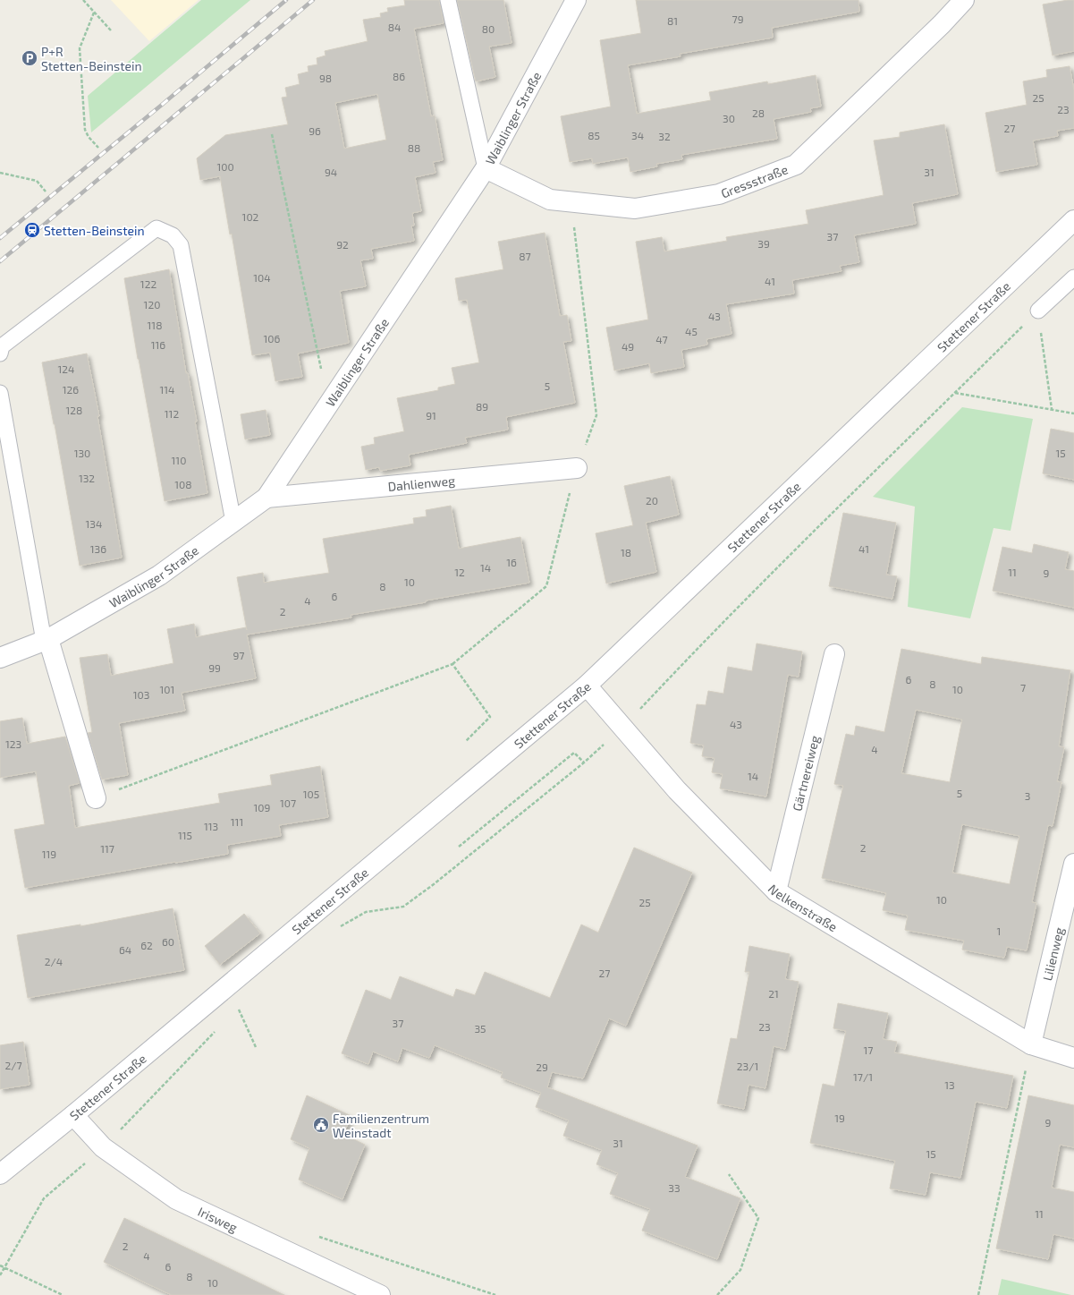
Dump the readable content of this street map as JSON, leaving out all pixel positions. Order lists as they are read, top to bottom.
{
  "streets": {
    "street": [
      "Waiblinger Straße",
      "Gressstraße",
      "Stettener Straße",
      "Dahlienweg",
      "Gärtnereiweg",
      "Nelkenstraße",
      "Lilienweg",
      "Irisweg"
    ]
  },
  "crossings": [
    ["Waiblinger Straße", "Gressstraße"],
    ["Waiblinger Straße", "Dahlienweg"],
    ["Stettener Straße", "Nelkenstraße"],
    ["Stettener Straße", "Irisweg"],
    ["Gärtnereiweg", "Nelkenstraße"],
    ["Nelkenstraße", "Lilienweg"]
  ],
  "places": {
    "parking": ["P+R Stetten-Beinstein"],
    "station": ["Stetten-Beinstein"],
    "public building": ["Familienzentrum Weinstadt"]
  },
  "house_numbers": [
    "79",
    "81",
    "84",
    "80",
    "86",
    "98",
    "25",
    "23",
    "28",
    "30",
    "27",
    "96",
    "85",
    "34",
    "32",
    "88",
    "100",
    "94",
    "31",
    "102",
    "37",
    "39",
    "92",
    "87",
    "104",
    "41",
    "122",
    "120",
    "43",
    "118",
    "45",
    "106",
    "47",
    "116",
    "49",
    "124",
    "5",
    "126",
    "114",
    "89",
    "128",
    "112",
    "91",
    "130",
    "15",
    "110",
    "132",
    "108",
    "20",
    "134",
    "136",
    "41",
    "18",
    "16",
    "14",
    "12",
    "11",
    "9",
    "10",
    "8",
    "6",
    "4",
    "2",
    "97",
    "99",
    "6",
    "8",
    "7",
    "101",
    "10",
    "103",
    "43",
    "123",
    "4",
    "14",
    "5",
    "105",
    "3",
    "107",
    "109",
    "111",
    "113",
    "115",
    "2",
    "117",
    "119",
    "10",
    "25",
    "1",
    "60",
    "62",
    "64",
    "2/4",
    "27",
    "21",
    "37",
    "23",
    "35",
    "17",
    "2/7",
    "23/1",
    "29",
    "17/1",
    "13",
    "19",
    "9",
    "31",
    "15",
    "33",
    "11",
    "2",
    "4",
    "6",
    "8",
    "10"
  ]
}
